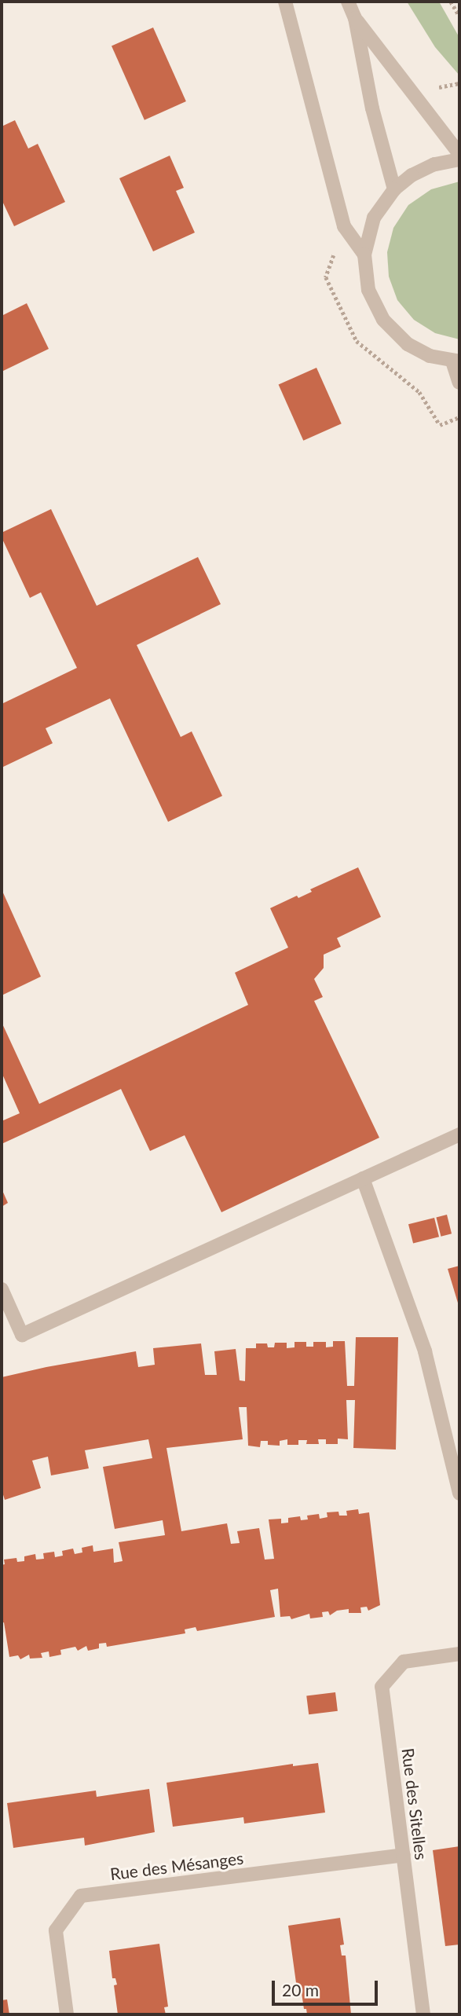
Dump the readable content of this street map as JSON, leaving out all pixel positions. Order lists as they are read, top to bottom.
{
  "streets": {
    "street": ["Rue des Sitelles", "Rue des Mésanges"]
  },
  "crossings": [
    ["Rue des Sitelles", "Rue des Mésanges"]
  ],
  "scale_bar": "20 m"
}
